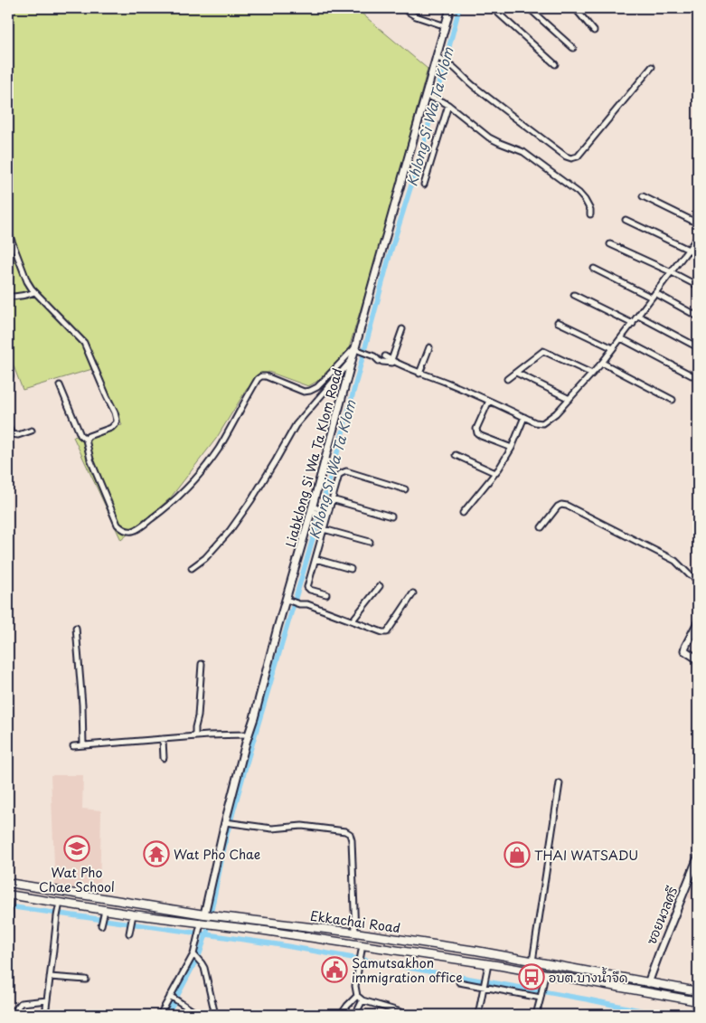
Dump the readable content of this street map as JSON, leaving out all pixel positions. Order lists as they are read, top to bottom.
{
  "streets": {
    "main road": ["Ekkachai Road"],
    "street": ["Liabklong Si Wa Ta Klom Road", "ซอยนวลศรี"]
  },
  "crossings": [
    ["Liabklong Si Wa Ta Klom Road", "Ekkachai Road"],
    ["ซอยนวลศรี", "Ekkachai Road"]
  ],
  "water": ["Khlong Si Wa Ta Klom"],
  "places": {
    "school or university": ["Wat Pho Chae School"],
    "temple": ["Wat Pho Chae"],
    "shop": ["THAI WATSADU"],
    "public building": ["Samutsakhon immigration office"],
    "bus stop": ["อบต.บางน้ำจืด"]
  }
}
